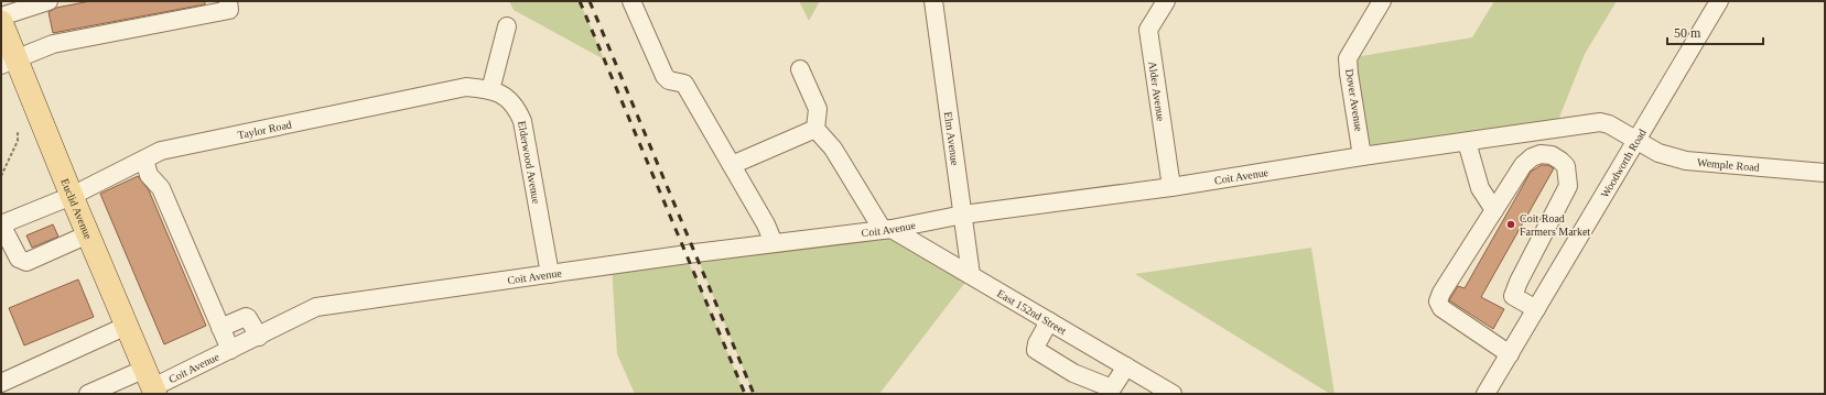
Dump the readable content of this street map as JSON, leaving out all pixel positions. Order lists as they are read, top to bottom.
{
  "streets": {
    "main road": ["Euclid Avenue"],
    "street": [
      "Alder Avenue",
      "Dover Avenue",
      "Taylor Road",
      "Elm Avenue",
      "Elderwood Avenue",
      "Woodworth Road",
      "Wemple Road",
      "Coit Avenue",
      "East 152nd Street"
    ]
  },
  "crossings": [
    ["Alder Avenue", "Coit Avenue"],
    ["Dover Avenue", "Coit Avenue"],
    ["Taylor Road", "Elderwood Avenue"],
    ["Taylor Road", "Euclid Avenue"],
    ["Elm Avenue", "Coit Avenue"],
    ["Elm Avenue", "East 152nd Street"],
    ["Elderwood Avenue", "Coit Avenue"],
    ["Woodworth Road", "Wemple Road"],
    ["Woodworth Road", "Coit Avenue"],
    ["Wemple Road", "Coit Avenue"],
    ["Coit Avenue", "Euclid Avenue"],
    ["Coit Avenue", "East 152nd Street"]
  ],
  "places": ["Coit Road Farmers Market"],
  "scale_bar": "50 m"
}
